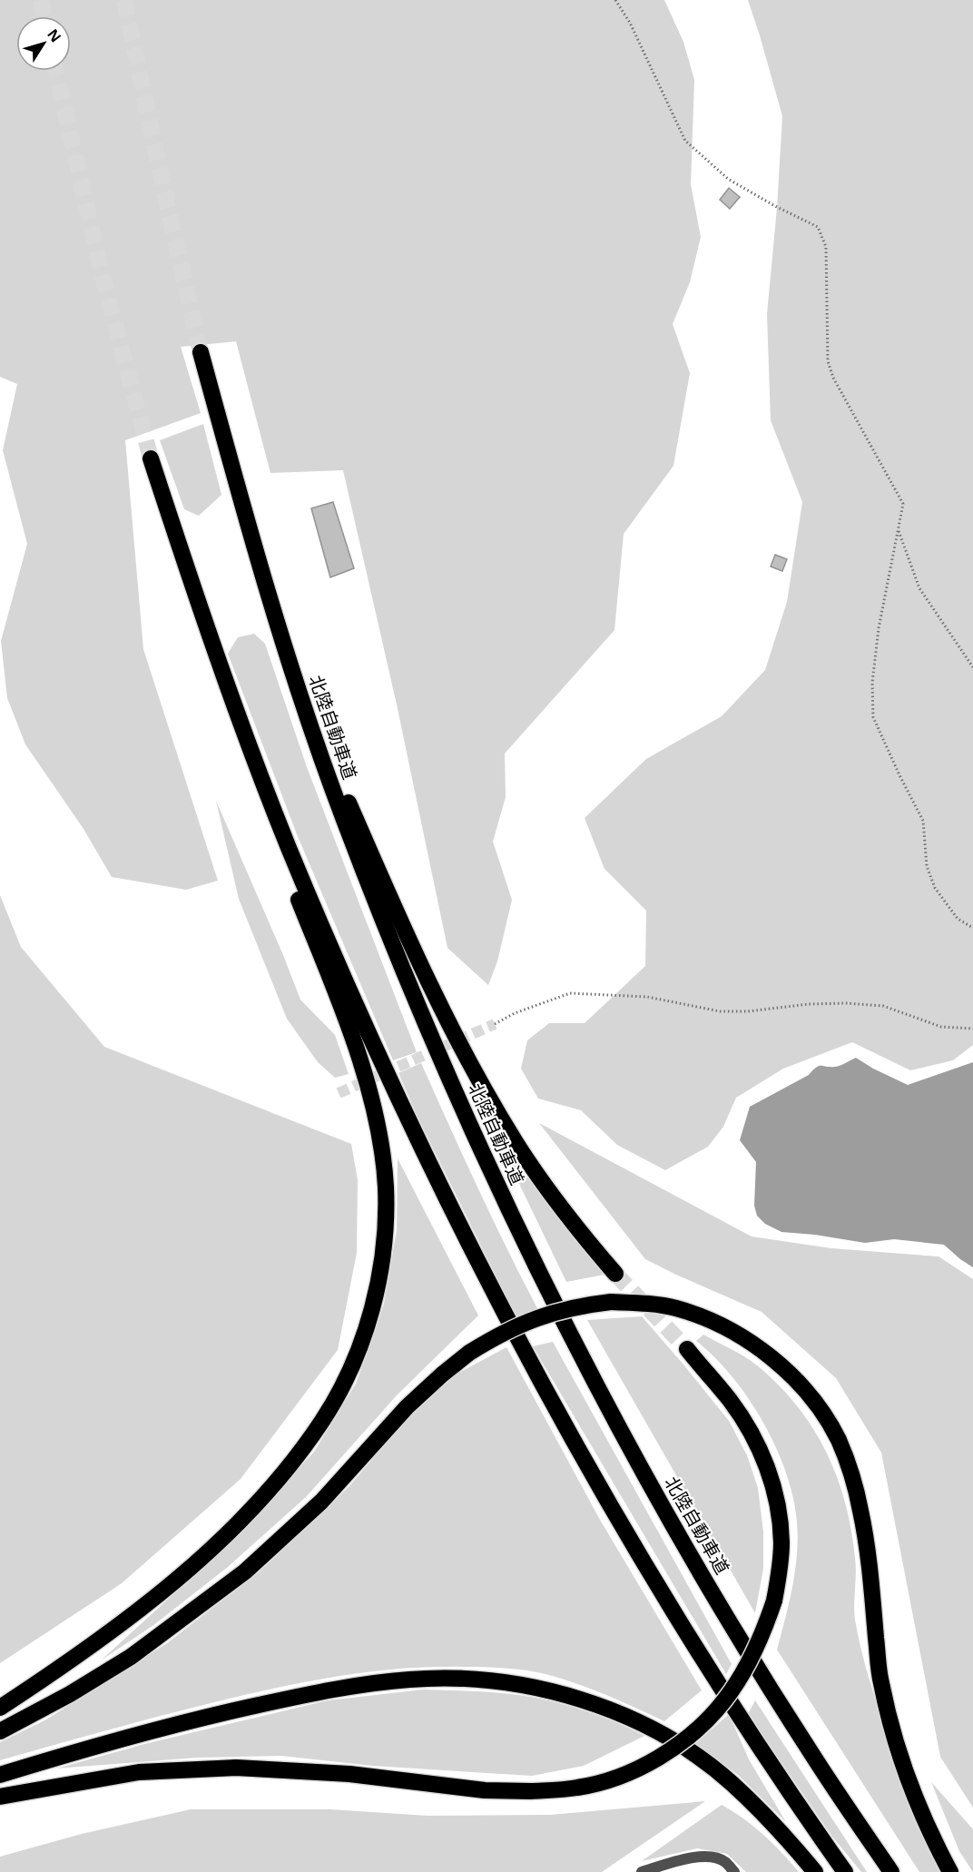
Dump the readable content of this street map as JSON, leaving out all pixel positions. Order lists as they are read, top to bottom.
{
  "streets": {
    "highway": ["北陸自動車道"]
  },
  "north": "top right"
}
